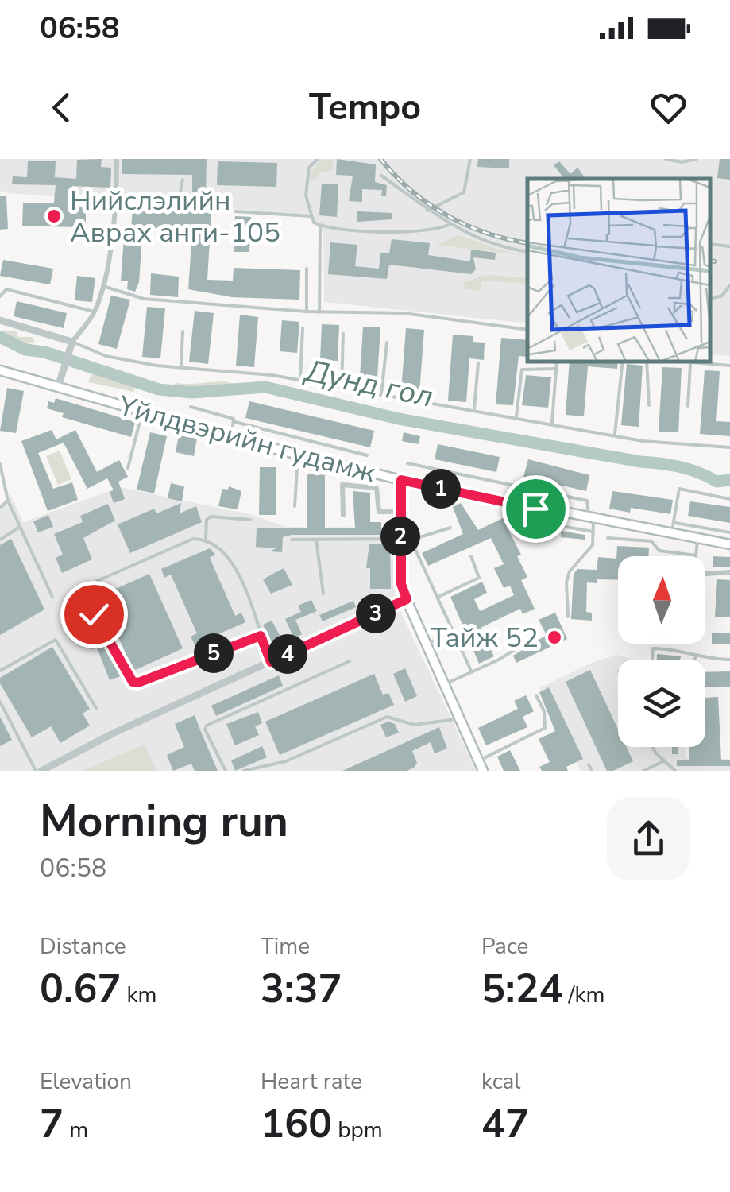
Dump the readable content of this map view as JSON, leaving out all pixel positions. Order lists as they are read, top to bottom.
{
  "streets": {
    "main road": ["Yйлдвэрийн гудамж"]
  },
  "water": ["Дунд гол"],
  "places": ["Нийслэлийн Аврах анги-105", "Тайж 52"],
  "north": "top",
  "page": {
    "status": "06:58",
    "header": "Tempo",
    "pins": [
      "1",
      "2",
      "3",
      "5",
      "4"
    ],
    "heading": ["Morning run", "06:58"],
    "stats": [
      ["Distance", "0.67 km"],
      ["Time", "3:37"],
      ["Pace", "5:24 /km"],
      ["Elevation", "7 m"],
      ["Heart rate", "160 bpm"],
      ["kcal", "47"]
    ]
  }
}
